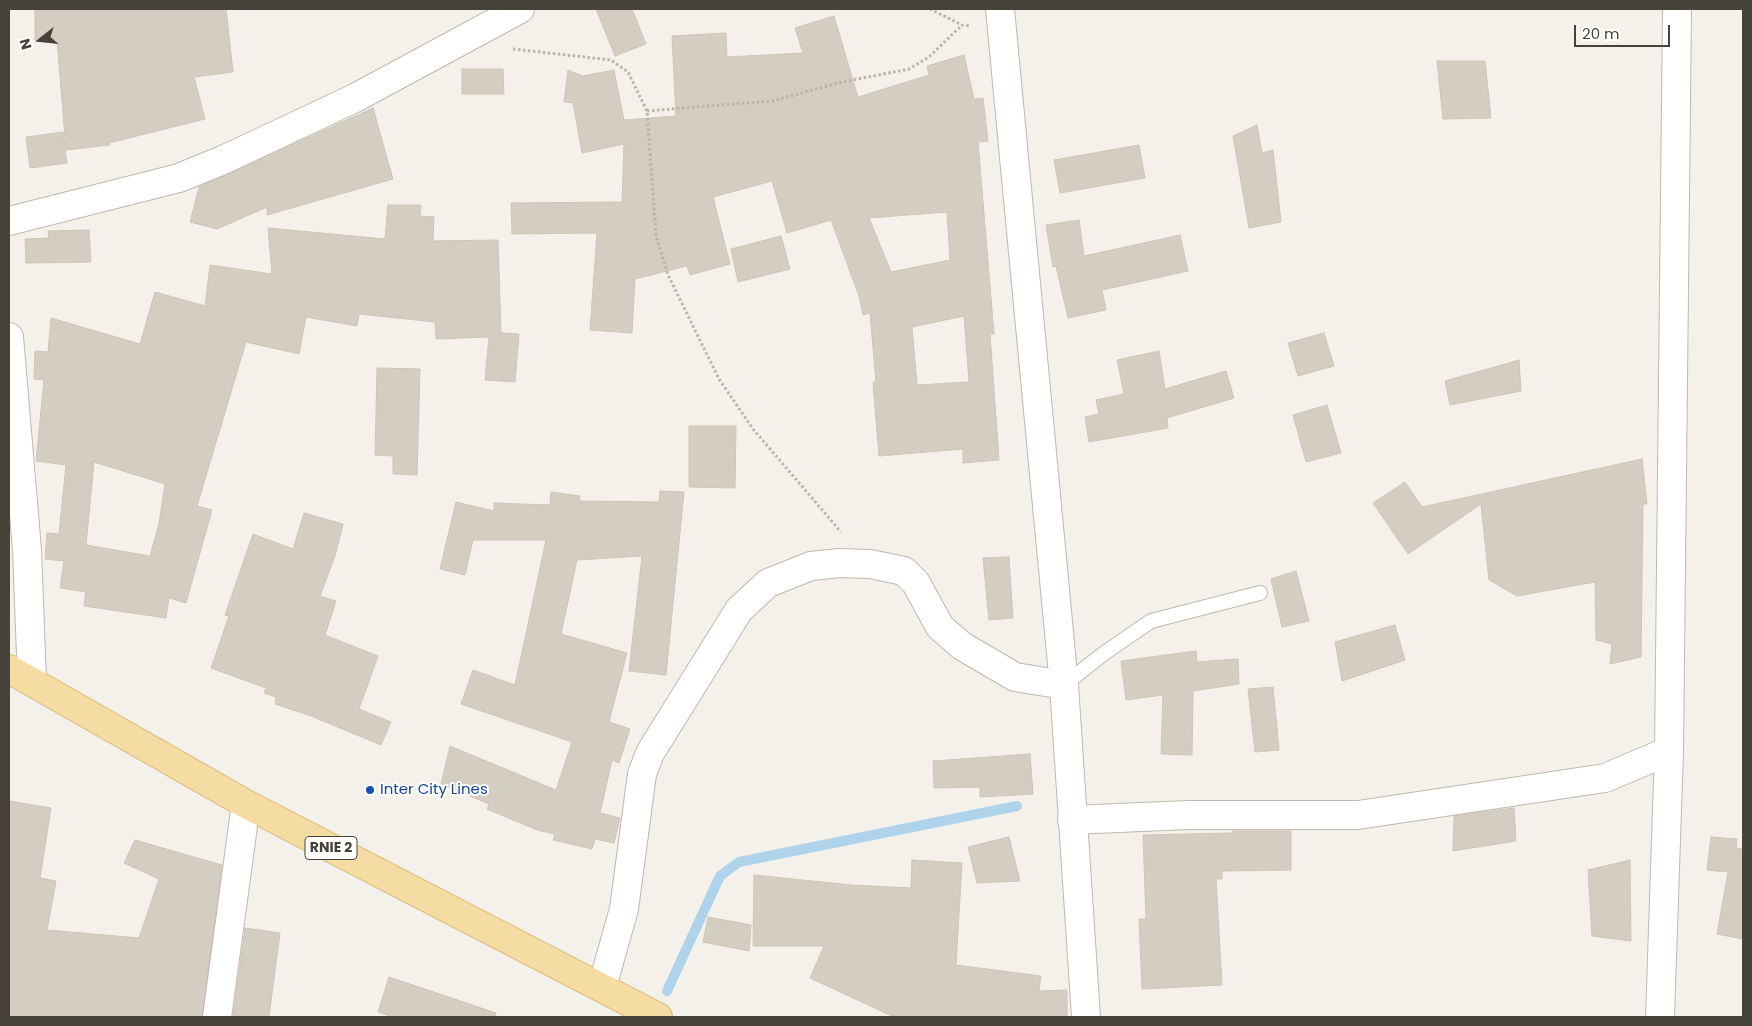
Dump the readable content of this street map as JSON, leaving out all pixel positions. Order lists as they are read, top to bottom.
{
  "streets": {
    "main road": ["RNIE 2"]
  },
  "places": ["Inter City Lines"],
  "scale_bar": "20 m",
  "north": "left"
}
